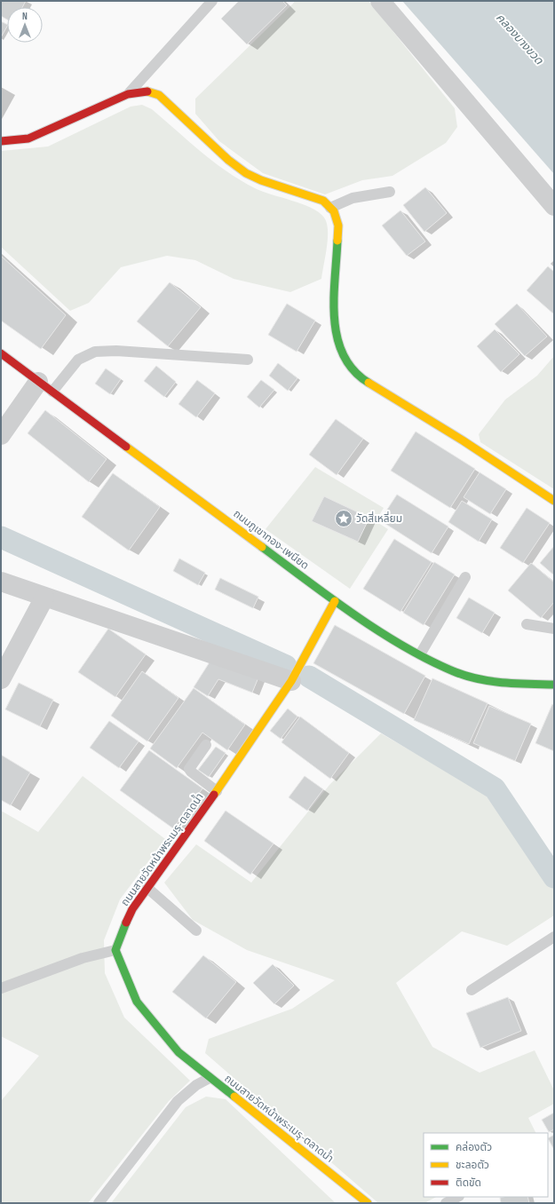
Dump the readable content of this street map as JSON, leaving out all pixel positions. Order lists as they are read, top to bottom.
{
  "streets": {
    "street": ["ถนนภูเขาทอง-เพนียด", "ถนนสายวัดหน้าพระเมรุ-ตลาดน้ำ"]
  },
  "crossings": [
    ["ถนนภูเขาทอง-เพนียด", "ถนนสายวัดหน้าพระเมรุ-ตลาดน้ำ"]
  ],
  "water": ["คลองบางขวด"],
  "places": {
    "place": ["วัดสี่เหลี่ยม"]
  },
  "legend": ["คล่องตัว", "ชะลอตัว", "ติดขัด"],
  "north": "top"
}
